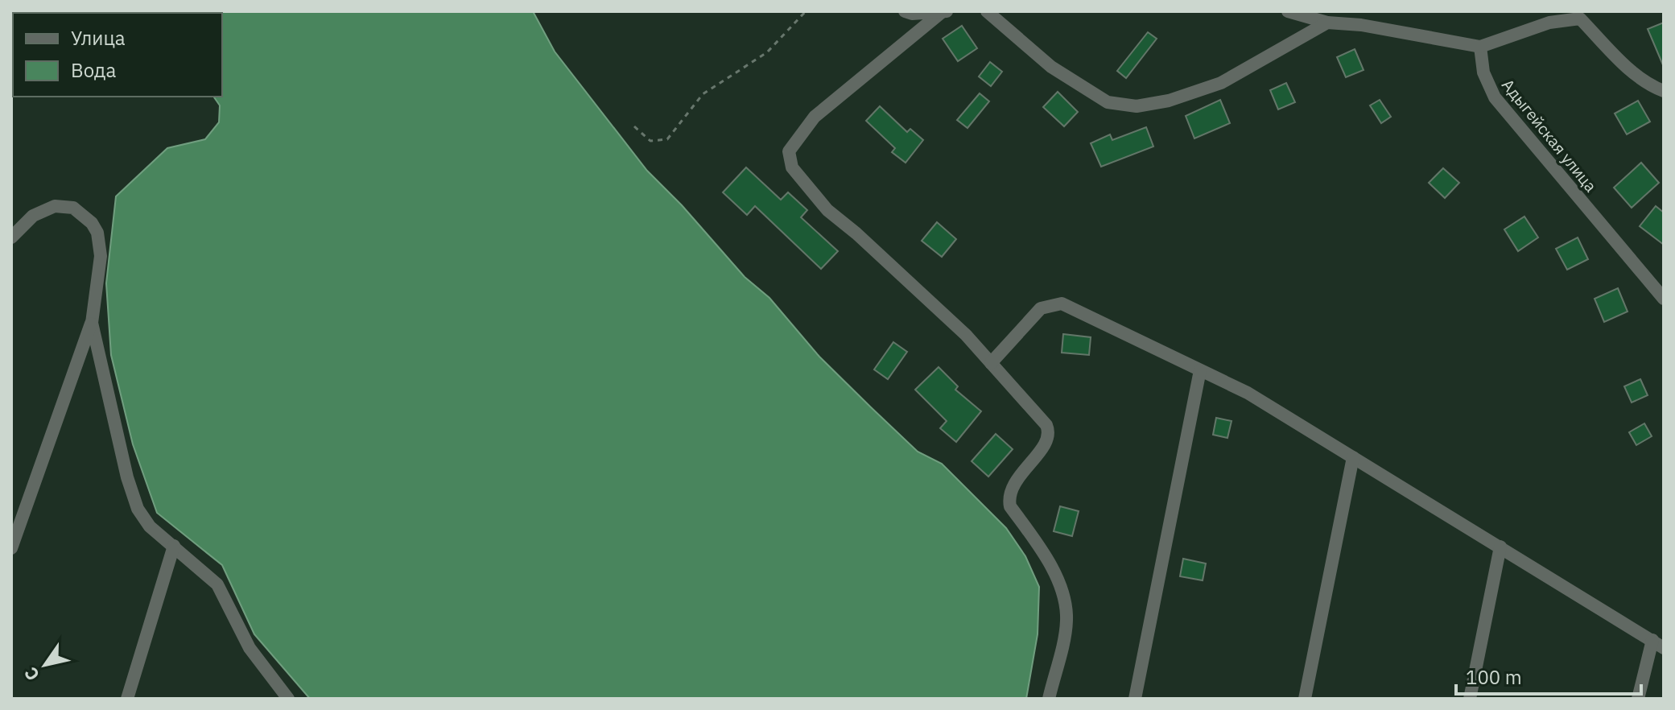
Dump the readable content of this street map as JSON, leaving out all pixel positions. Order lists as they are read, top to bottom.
{
  "streets": {
    "street": ["Адыгейская улица"]
  },
  "legend": ["Улица", "Вода"],
  "scale_bar": "100 m",
  "north": "bottom left"
}
